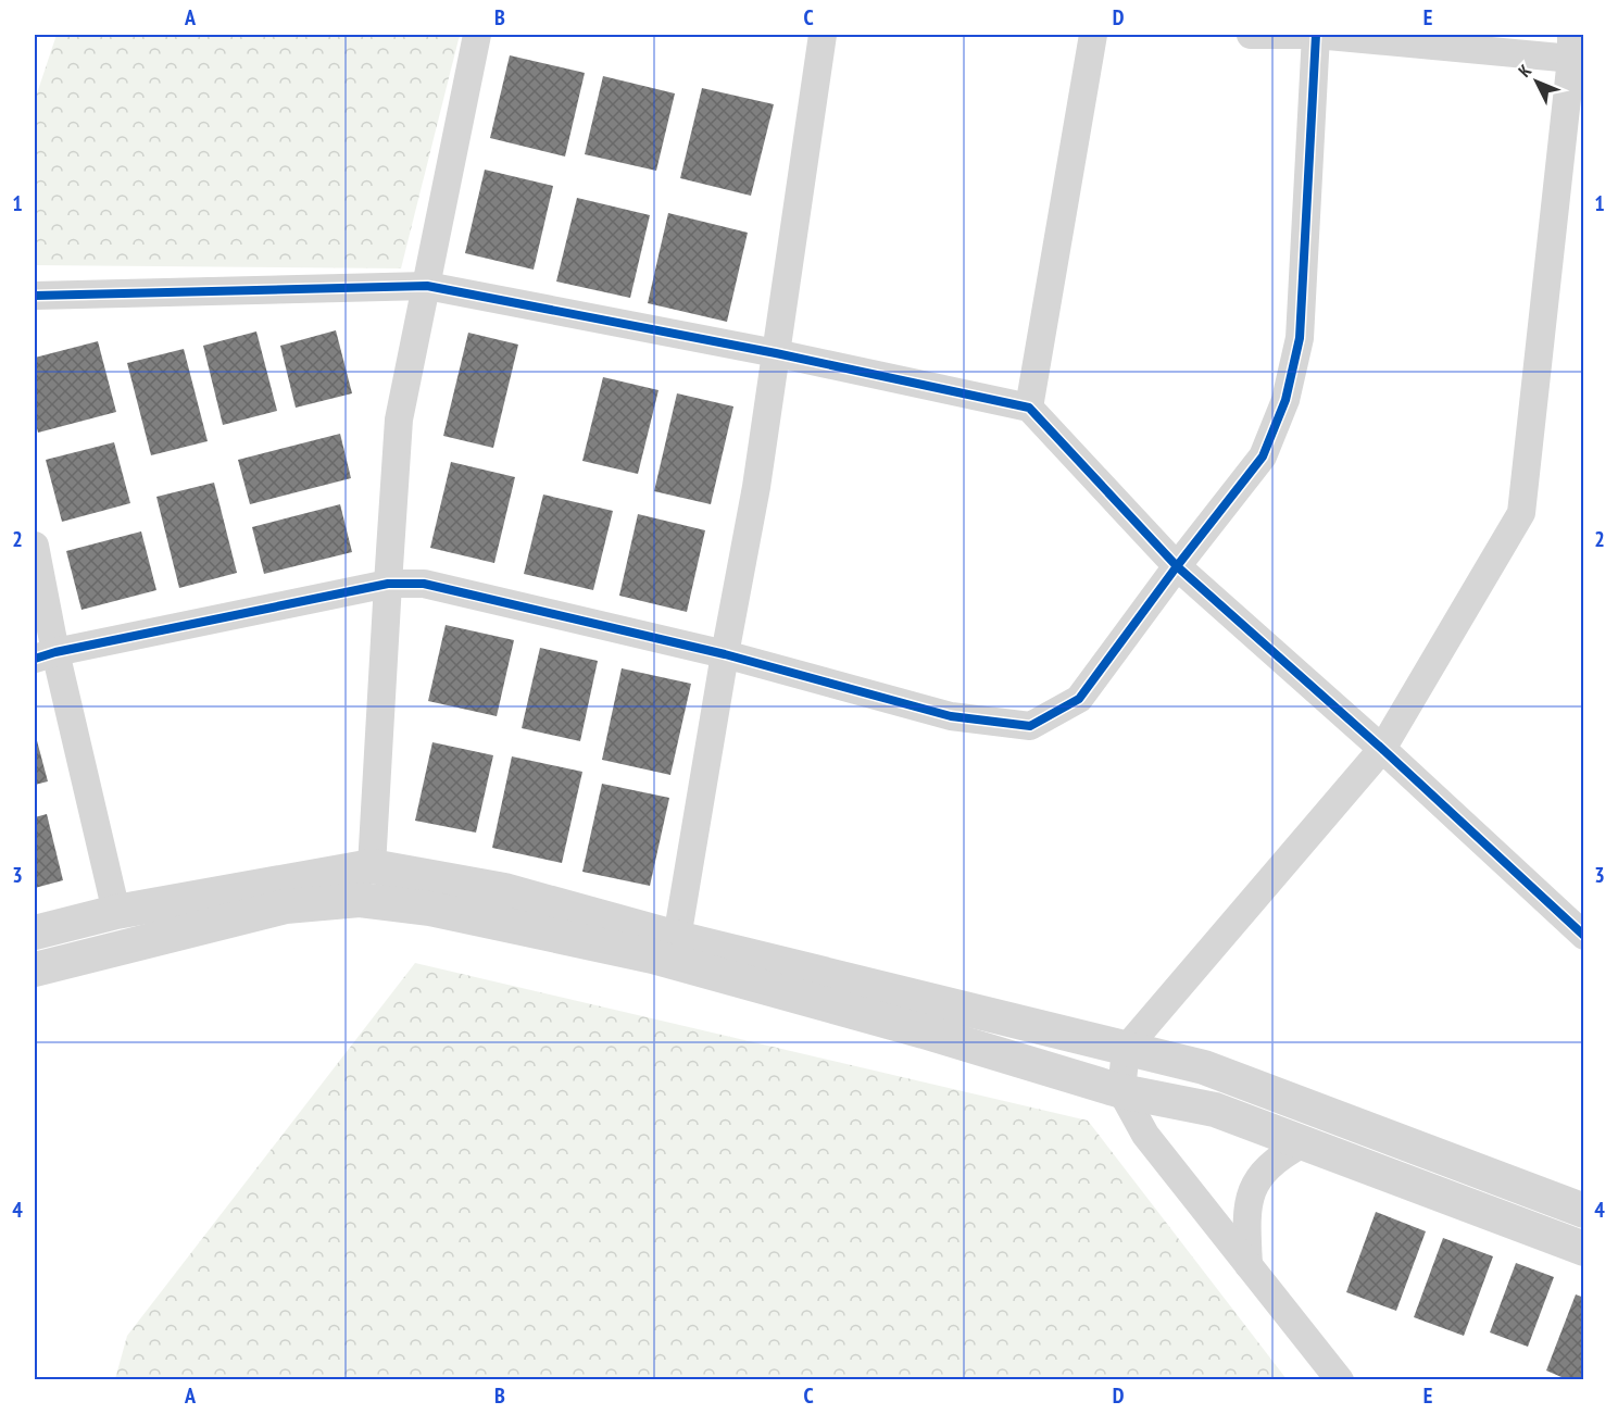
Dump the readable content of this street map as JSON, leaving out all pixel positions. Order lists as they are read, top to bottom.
{
  "north": "top left",
  "grid": {
    "columns": [
      "A",
      "B",
      "C",
      "D",
      "E"
    ],
    "rows": [
      "1",
      "2",
      "3",
      "4"
    ]
  }
}
